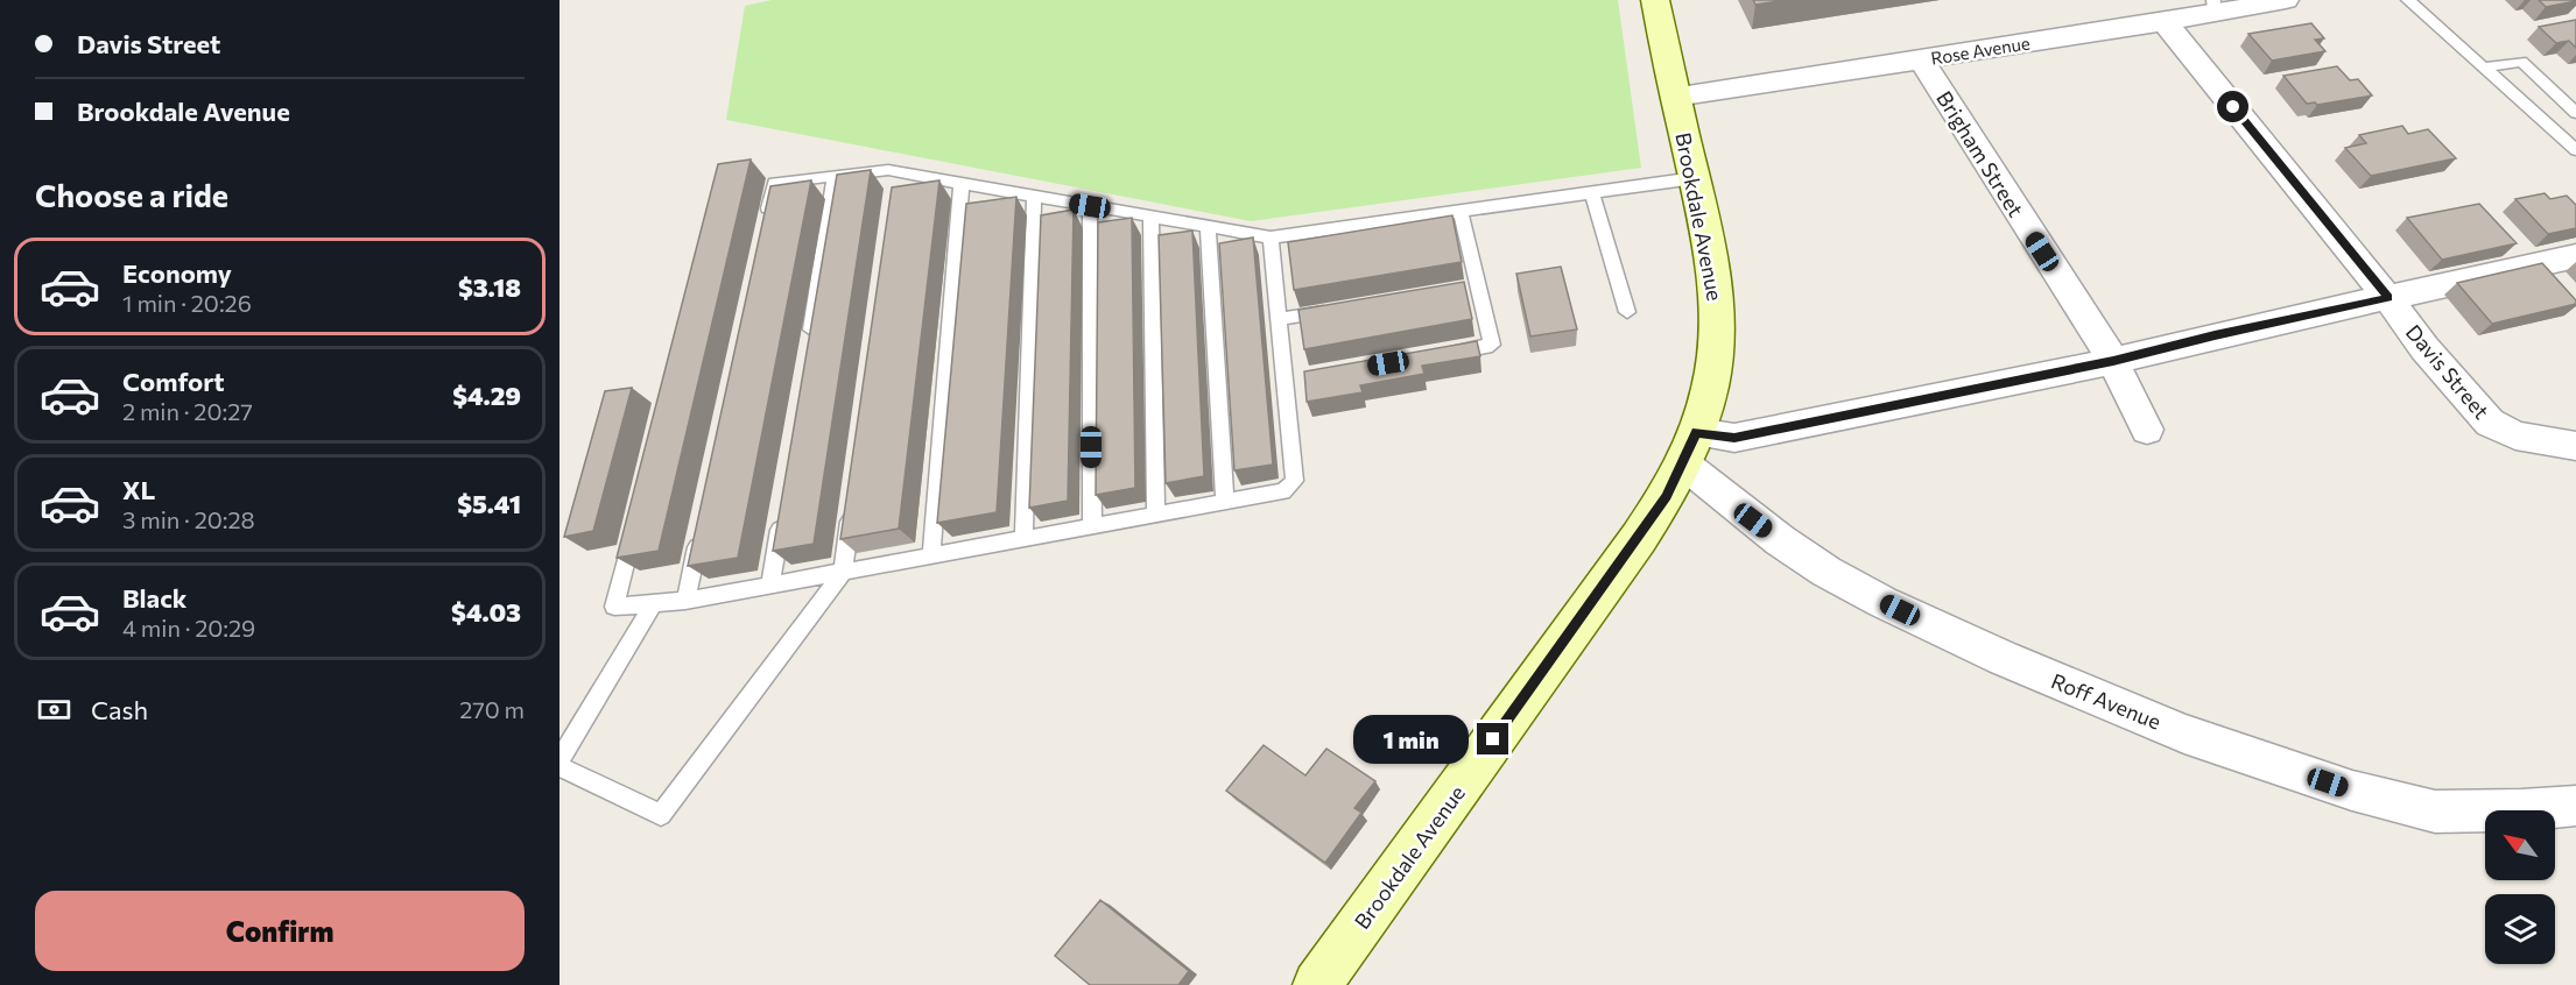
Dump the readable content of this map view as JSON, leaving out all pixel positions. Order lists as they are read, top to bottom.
{
  "streets": {
    "street": [
      "Rose Avenue",
      "Brigham Street",
      "Brookdale Avenue",
      "Davis Street",
      "Roff Avenue"
    ]
  },
  "crossings": [
    ["Rose Avenue", "Brigham Street"],
    ["Rose Avenue", "Brookdale Avenue"],
    ["Rose Avenue", "Davis Street"],
    ["Brookdale Avenue", "Roff Avenue"]
  ],
  "north": "top left",
  "page": {
    "banner": ["Davis Street", "Brookdale Avenue"],
    "heading": "Choose a ride",
    "list": [
      {
        "name": "Economy",
        "note": "1 min · 20:26",
        "value": "$3.18"
      },
      {
        "name": "Comfort",
        "note": "2 min · 20:27",
        "value": "$4.29"
      },
      {
        "name": "XL",
        "note": "3 min · 20:28",
        "value": "$5.41"
      },
      {
        "name": "Black",
        "note": "4 min · 20:29",
        "value": "$4.03"
      }
    ],
    "pay": ["Cash", "270 m"],
    "bubble": "1 min",
    "buttons": "Confirm"
  }
}
